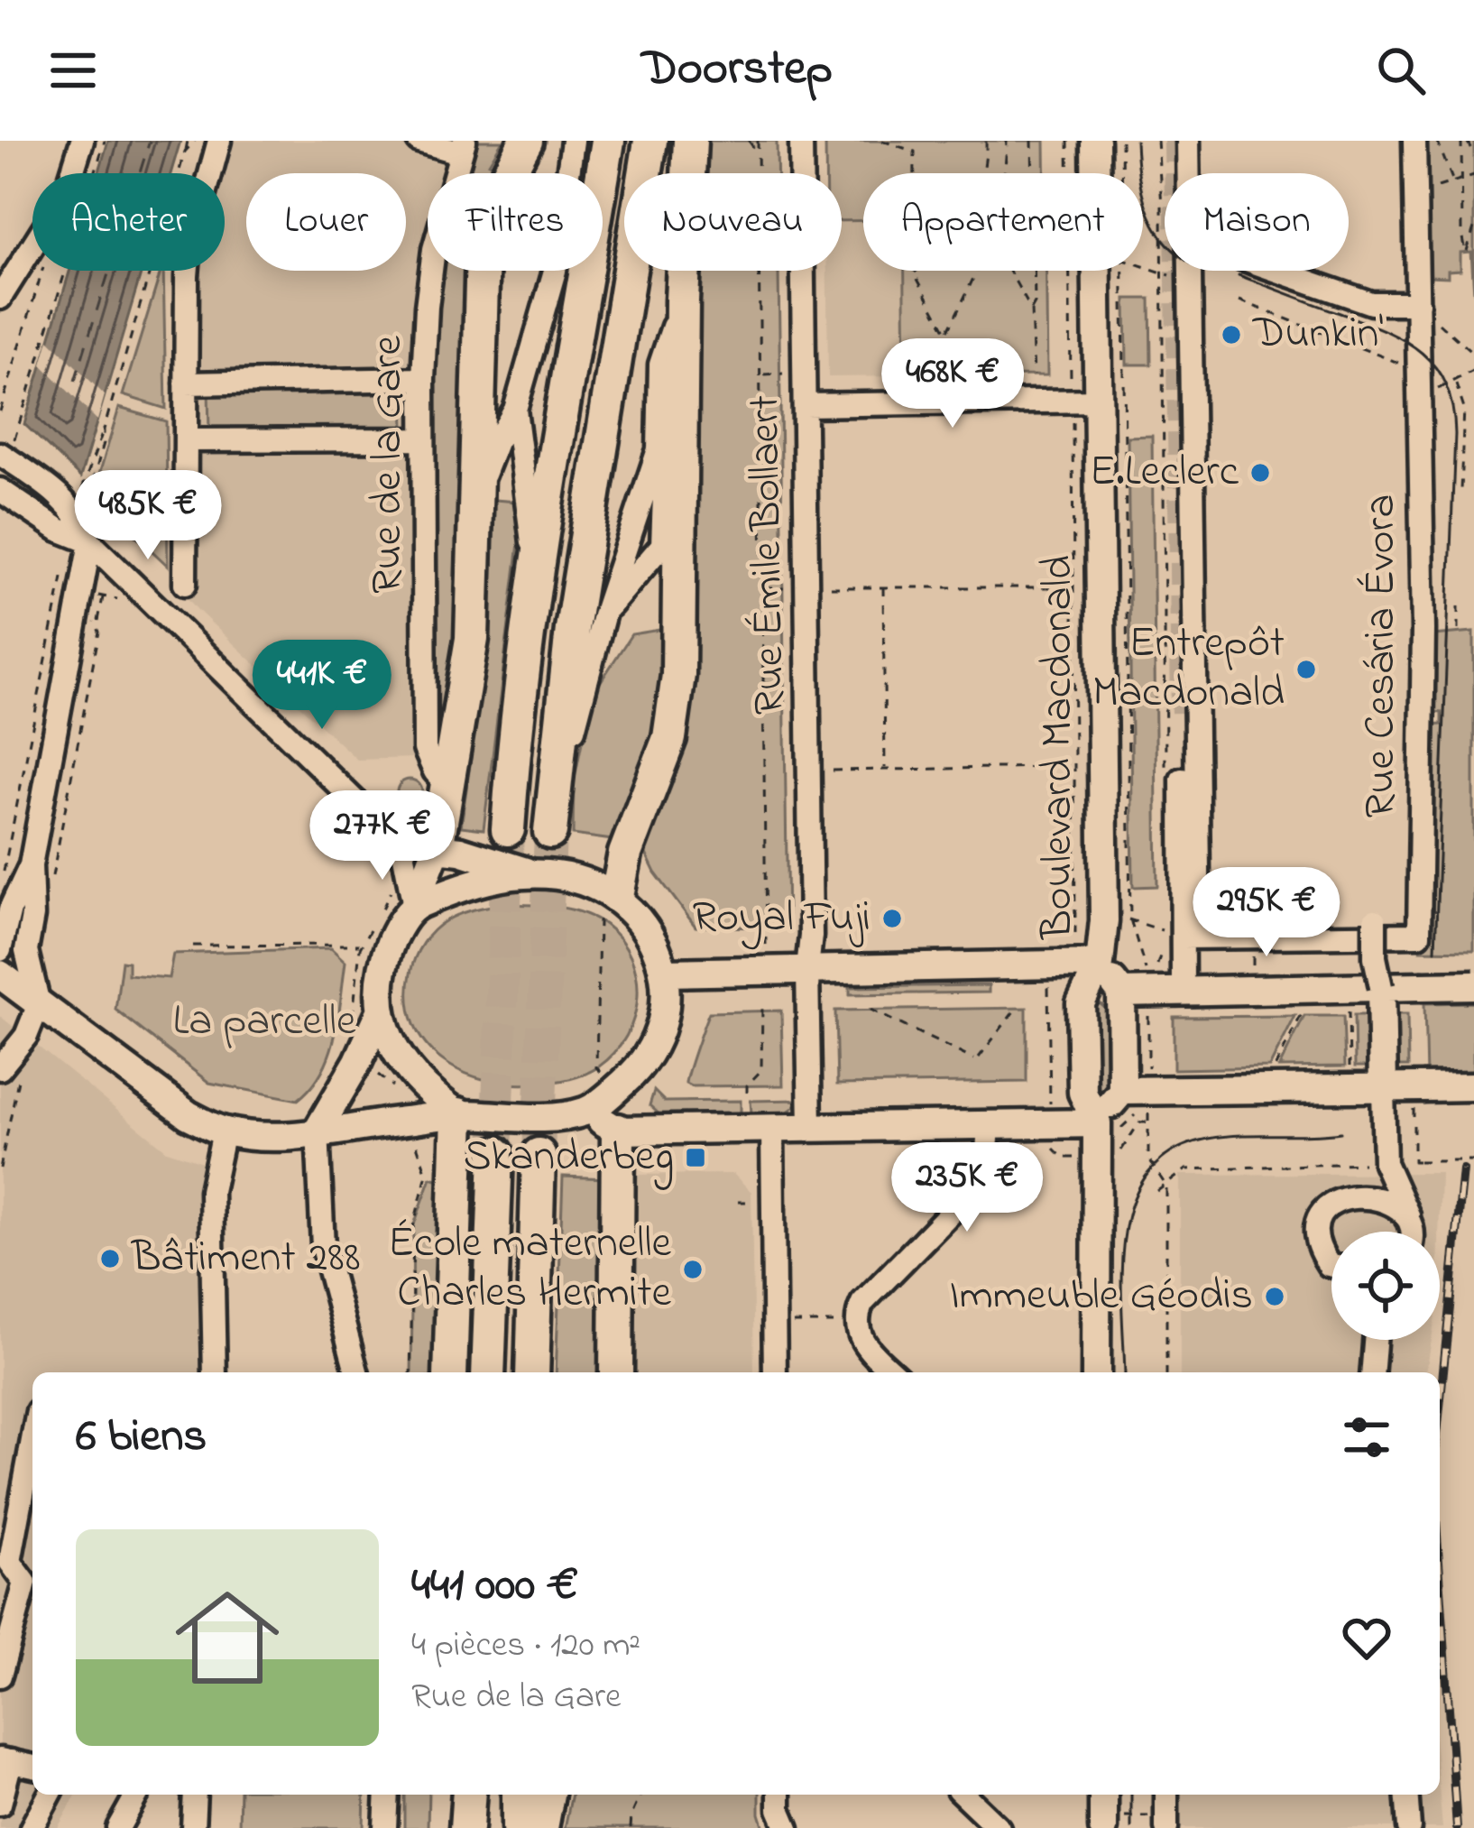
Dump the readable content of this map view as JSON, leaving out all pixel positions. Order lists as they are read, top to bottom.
{
  "streets": {
    "main road": ["Boulevard Macdonald"],
    "street": ["Rue de la Gare", "Rue Émile Bollaert", "Rue Cesária Évora"]
  },
  "parks": ["La parcelle"],
  "places": {
    "other": [
      "Dunkin'",
      "E.Leclerc",
      "Entrepôt Macdonald",
      "Royal Fuji",
      "Bâtiment 288",
      "École maternelle Charles Hermite",
      "Immeuble Géodis"
    ],
    "transit": ["Skanderbeg"]
  },
  "page": {
    "header": "Doorstep",
    "chip": [
      "Acheter",
      "Louer",
      "Filtres",
      "Nouveau",
      "Appartement",
      "Maison"
    ],
    "price": [
      "468K €",
      "485K €",
      "441K €",
      "277K €",
      "295K €",
      "235K €"
    ],
    "heading": "6 biens",
    "list": [
      {
        "name": "441 000 €",
        "note": "4 pièces · 120 m² · Rue de la Gare"
      }
    ]
  }
}
